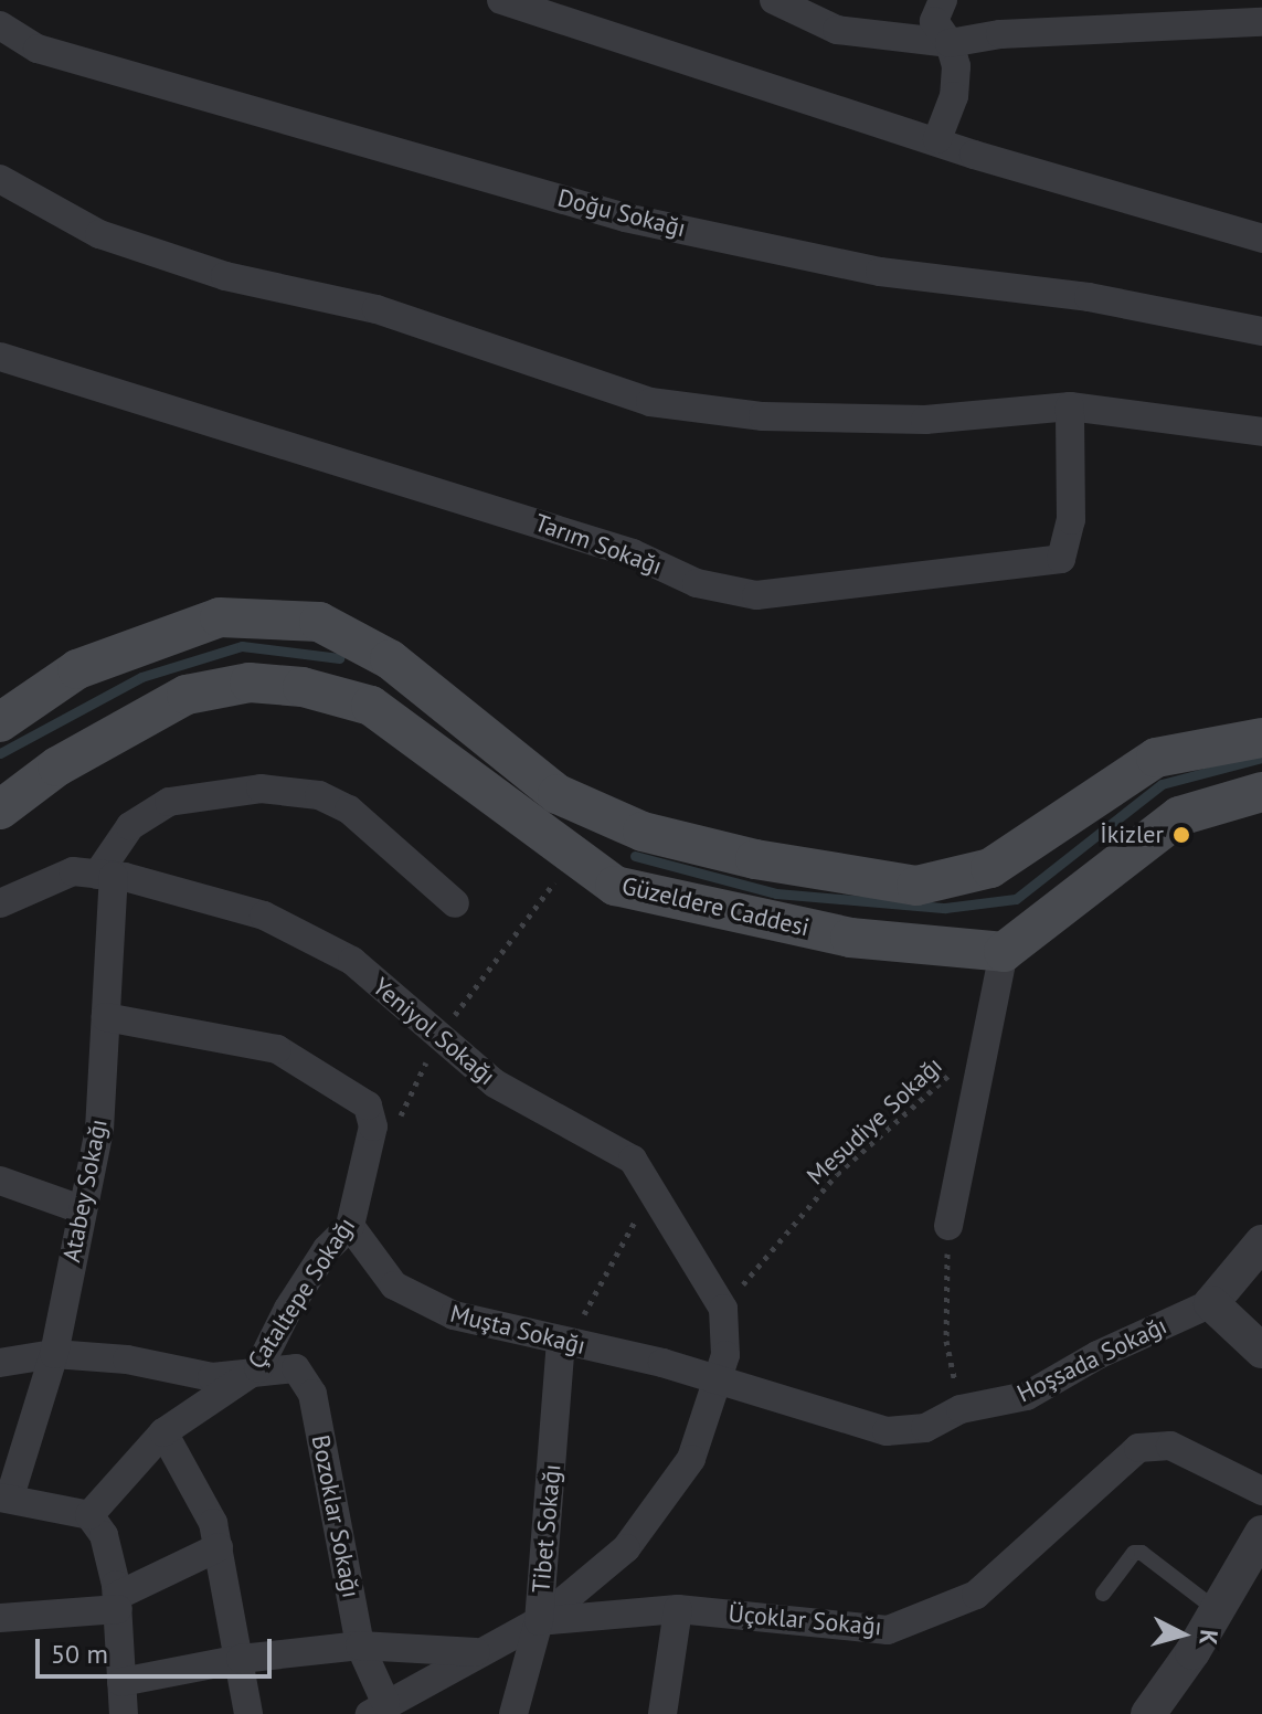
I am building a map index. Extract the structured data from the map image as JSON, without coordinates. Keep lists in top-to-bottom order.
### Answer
{
  "streets": {
    "main road": ["Güzeldere Caddesi"],
    "street": [
      "Doğu Sokağı",
      "Tarım Sokağı",
      "Yeniyol Sokağı",
      "Atabey Sokağı",
      "Çataltepe Sokağı",
      "Muşta Sokağı",
      "Hoşsada Sokağı",
      "Bozoklar Sokağı",
      "Tibet Sokağı",
      "Üçoklar Sokağı"
    ],
    "path": ["Mesudiye Sokağı"]
  },
  "crossings": [
    ["Yeniyol Sokağı", "Mesudiye Sokağı"],
    ["Yeniyol Sokağı", "Atabey Sokağı"],
    ["Yeniyol Sokağı", "Muşta Sokağı"],
    ["Yeniyol Sokağı", "Hoşsada Sokağı"],
    ["Yeniyol Sokağı", "Tibet Sokağı"],
    ["Yeniyol Sokağı", "Üçoklar Sokağı"],
    ["Atabey Sokağı", "Çataltepe Sokağı"],
    ["Çataltepe Sokağı", "Muşta Sokağı"],
    ["Çataltepe Sokağı", "Bozoklar Sokağı"],
    ["Muşta Sokağı", "Hoşsada Sokağı"],
    ["Muşta Sokağı", "Tibet Sokağı"],
    ["Tibet Sokağı", "Üçoklar Sokağı"]
  ],
  "places": ["İkizler"],
  "scale_bar": "50 m",
  "north": "right"
}
